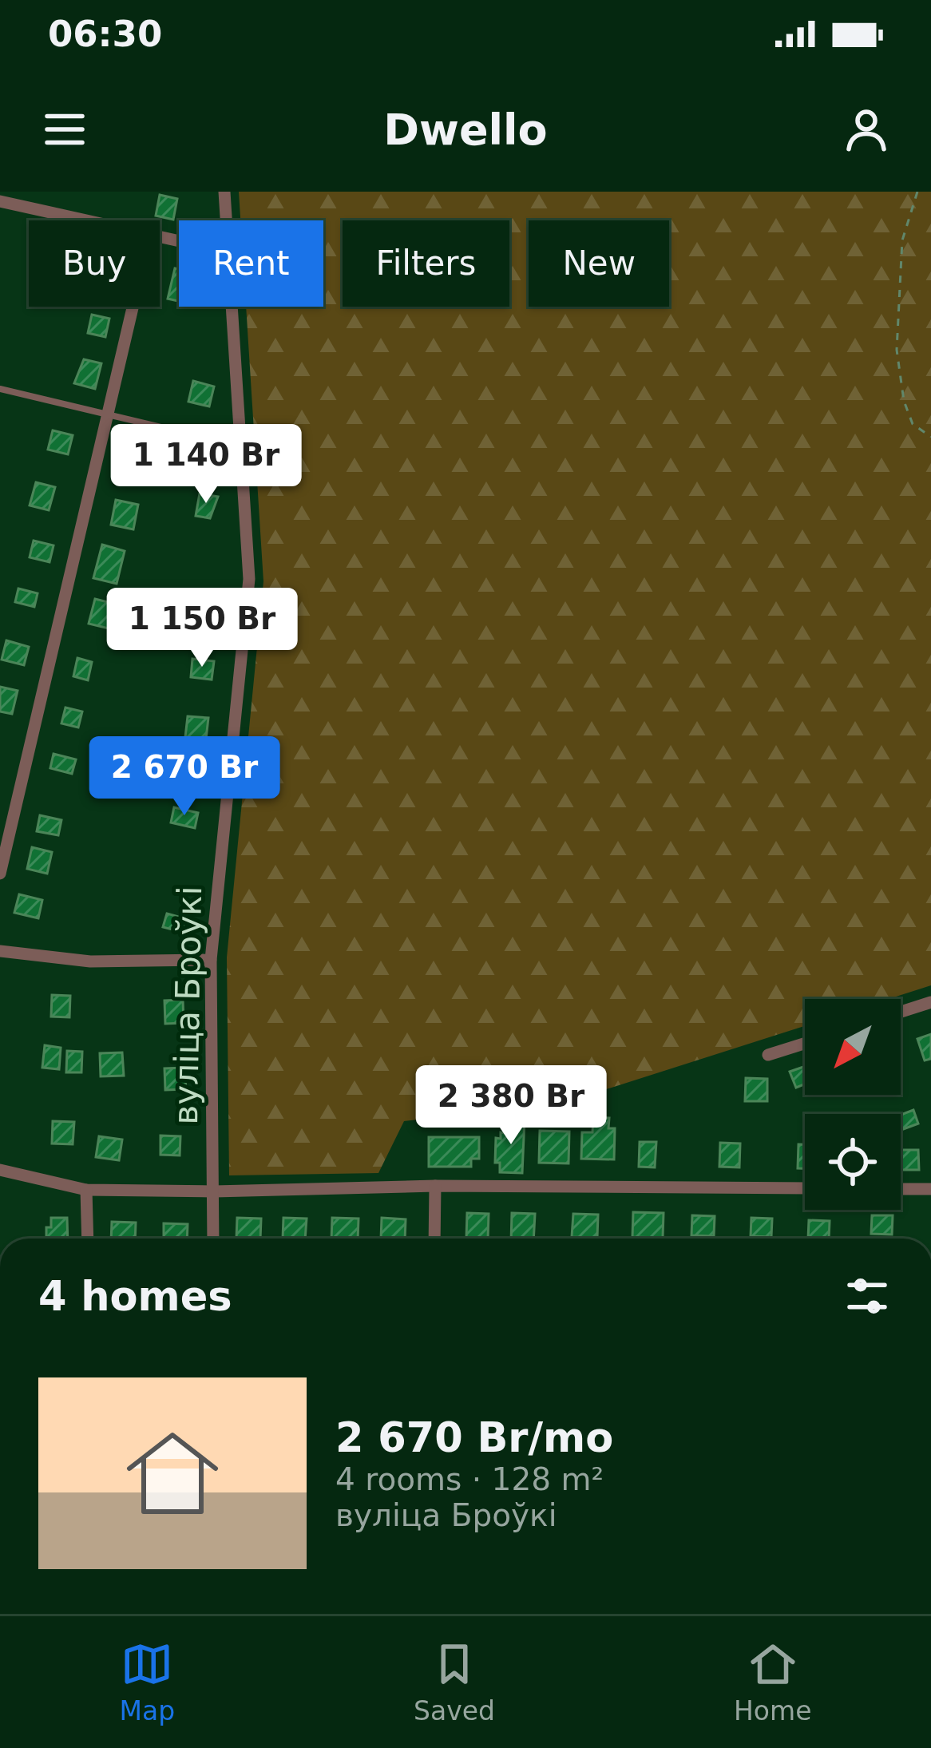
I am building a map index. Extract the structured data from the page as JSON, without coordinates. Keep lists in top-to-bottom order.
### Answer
{
  "streets": {
    "street": ["вуліца Броўкі"]
  },
  "north": "bottom left",
  "page": {
    "status": "06:30",
    "header": "Dwello",
    "chip": [
      "Buy",
      "Rent",
      "Filters",
      "New"
    ],
    "price": [
      "1 140 Br",
      "1 150 Br",
      "2 670 Br",
      "2 380 Br"
    ],
    "heading": "4 homes",
    "list": [
      {
        "name": "2 670 Br/mo",
        "note": "4 rooms · 128 m² · вуліца Броўкі"
      }
    ],
    "tabs": ["Map", "Saved", "Home"]
  }
}
